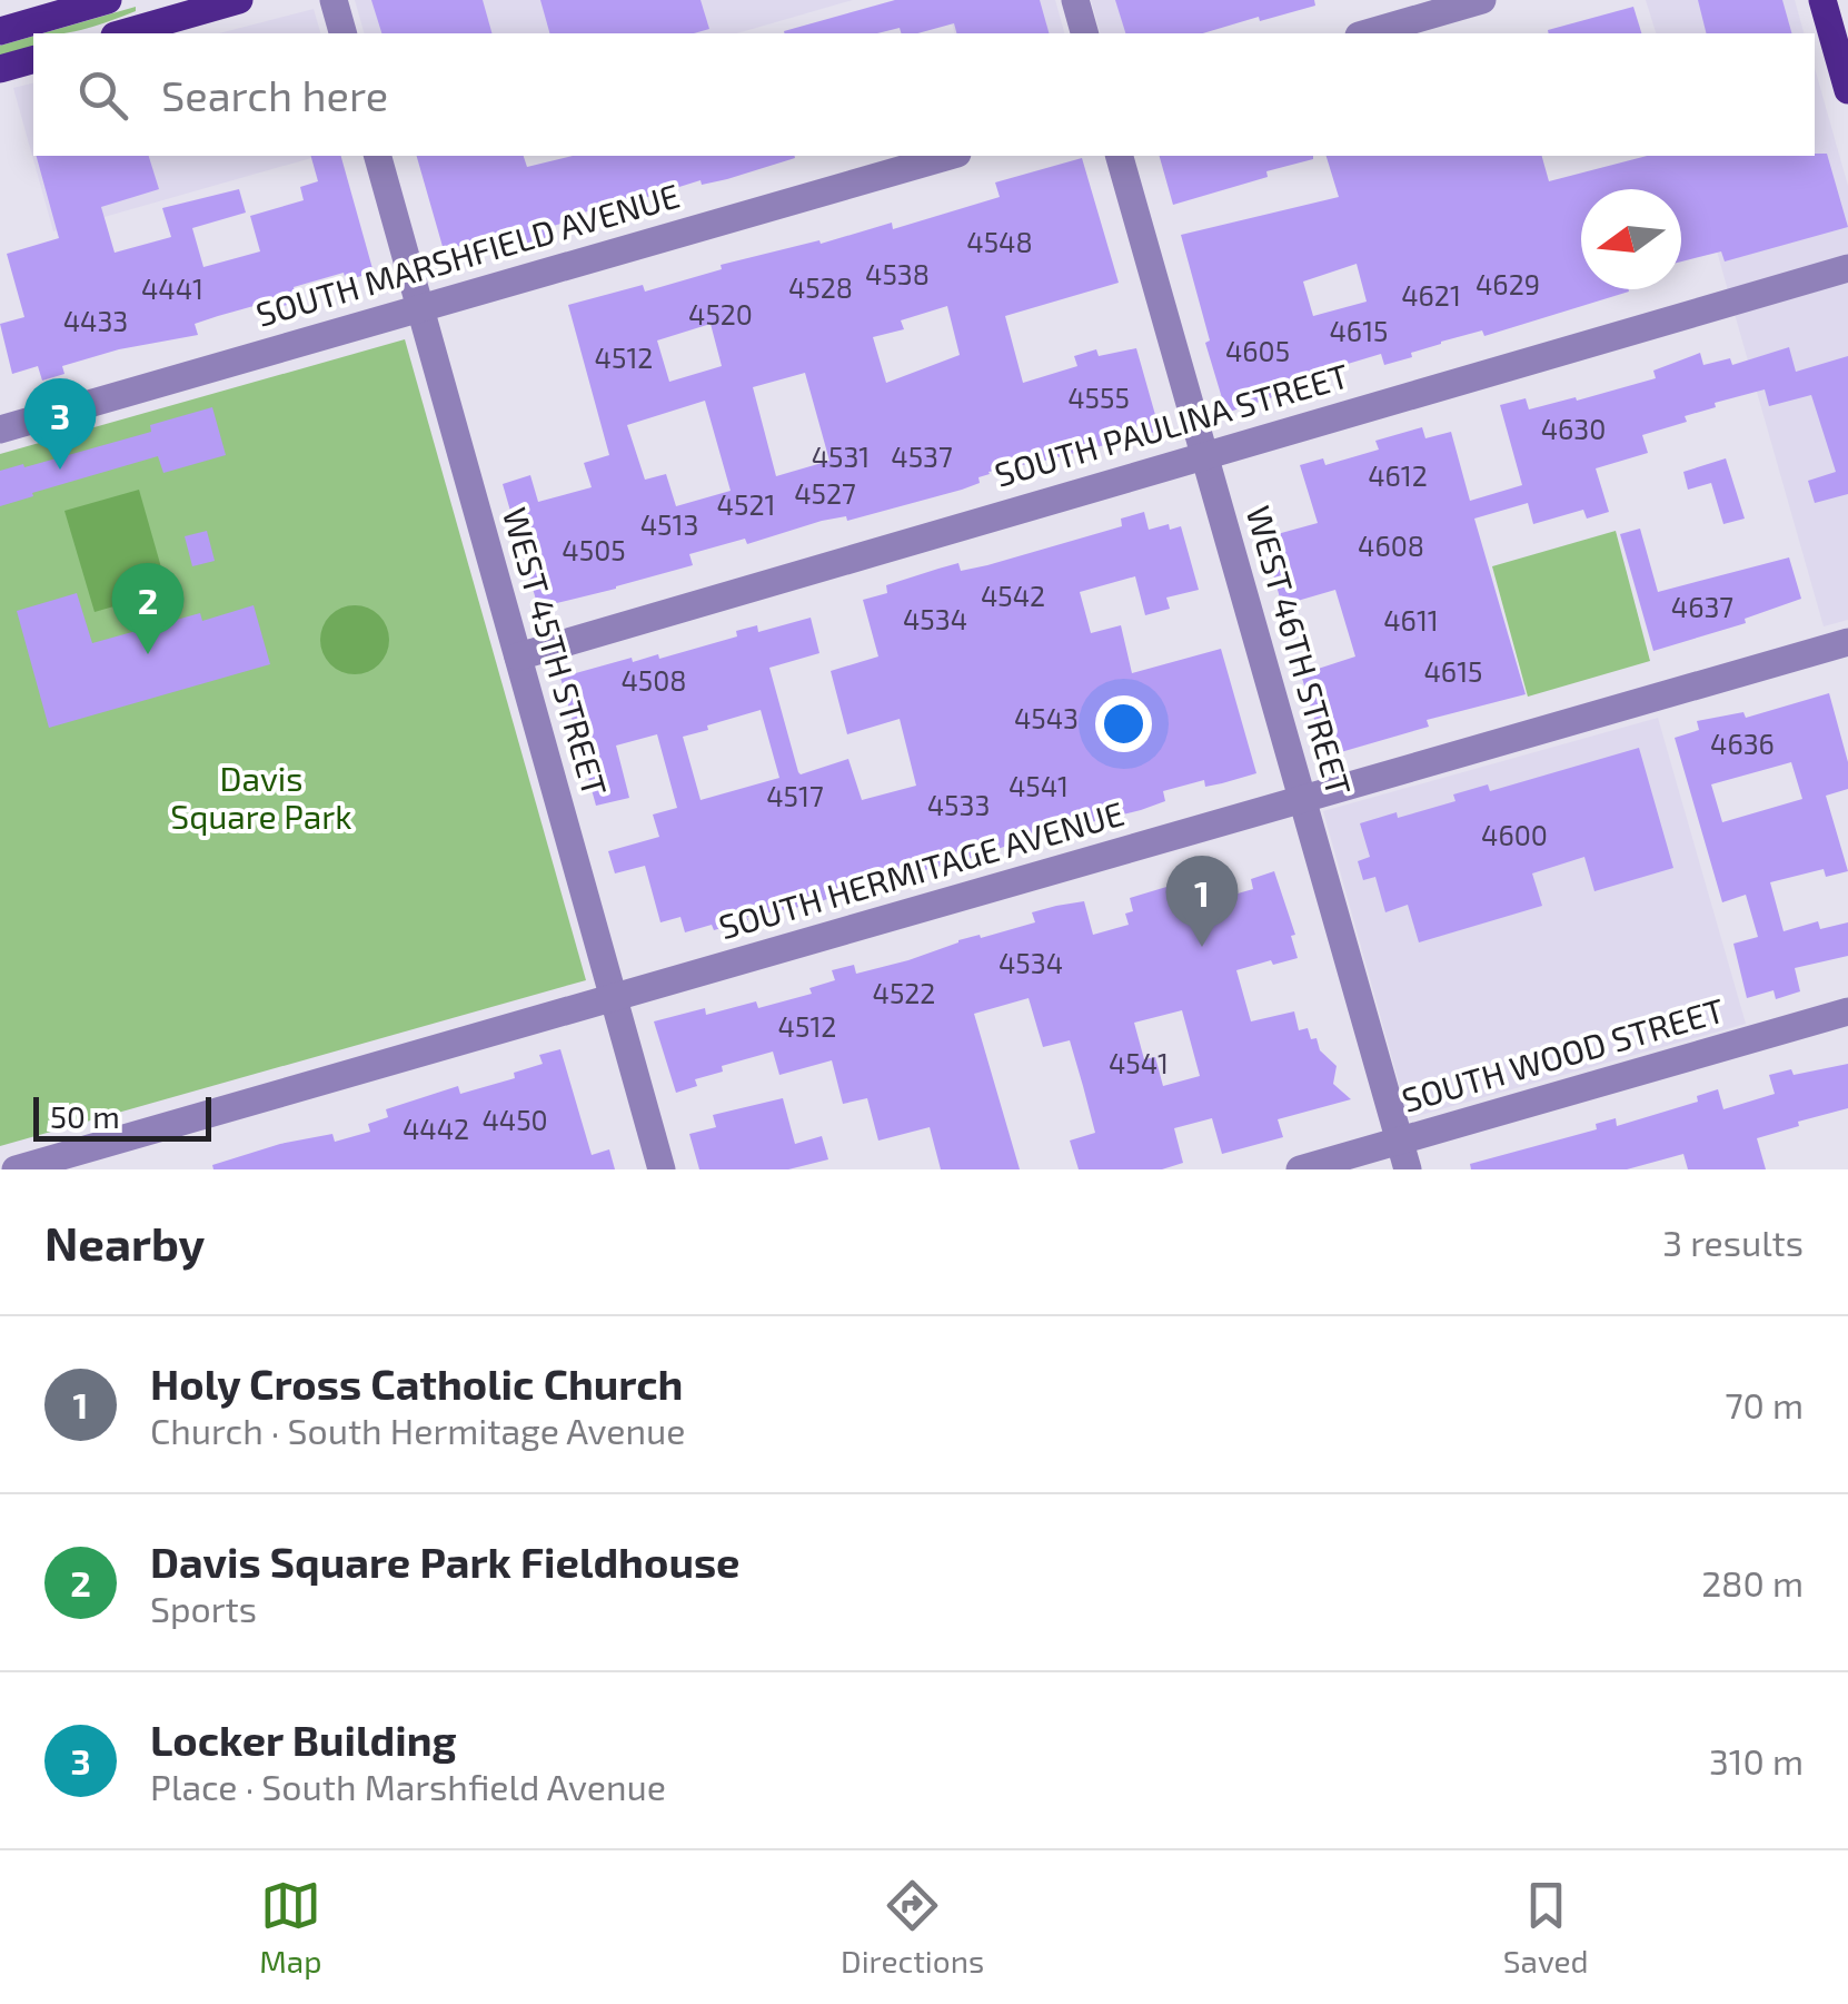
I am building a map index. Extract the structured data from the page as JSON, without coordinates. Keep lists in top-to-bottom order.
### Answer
{
  "streets": {
    "street": [
      "SOUTH MARSHFIELD AVENUE",
      "SOUTH PAULINA STREET",
      "WEST 46TH STREET",
      "WEST 45TH STREET",
      "SOUTH HERMITAGE AVENUE",
      "SOUTH WOOD STREET"
    ]
  },
  "crossings": [
    ["SOUTH MARSHFIELD AVENUE", "WEST 45TH STREET"],
    ["SOUTH PAULINA STREET", "WEST 46TH STREET"],
    ["SOUTH PAULINA STREET", "WEST 45TH STREET"],
    ["WEST 46TH STREET", "SOUTH HERMITAGE AVENUE"],
    ["WEST 46TH STREET", "SOUTH WOOD STREET"],
    ["WEST 45TH STREET", "SOUTH HERMITAGE AVENUE"]
  ],
  "parks": ["Davis Square Park"],
  "house_numbers": [
    "4548",
    "4538",
    "4629",
    "4528",
    "4441",
    "4621",
    "4520",
    "4433",
    "4615",
    "4605",
    "4512",
    "4555",
    "4630",
    "4531",
    "4537",
    "4612",
    "4527",
    "4521",
    "4513",
    "4608",
    "4505",
    "4542",
    "4637",
    "4534",
    "4611",
    "4615",
    "4508",
    "4543",
    "4636",
    "4541",
    "4517",
    "4533",
    "4600",
    "4534",
    "4522",
    "4512",
    "4541",
    "4450",
    "4442"
  ],
  "scale_bar": "50 m",
  "north": "left",
  "page": {
    "search": "Search here",
    "pins": ["3", "2", "1"],
    "scale": "50 m",
    "heading": ["Nearby", "3 results"],
    "list": [
      {
        "mark": "1",
        "name": "Holy Cross Catholic Church",
        "note": "Church · South Hermitage Avenue",
        "value": "70 m"
      },
      {
        "mark": "2",
        "name": "Davis Square Park Fieldhouse",
        "note": "Sports",
        "value": "280 m"
      },
      {
        "mark": "3",
        "name": "Locker Building",
        "note": "Place · South Marshfield Avenue",
        "value": "310 m"
      }
    ],
    "nav": ["Map", "Directions", "Saved"]
  }
}
